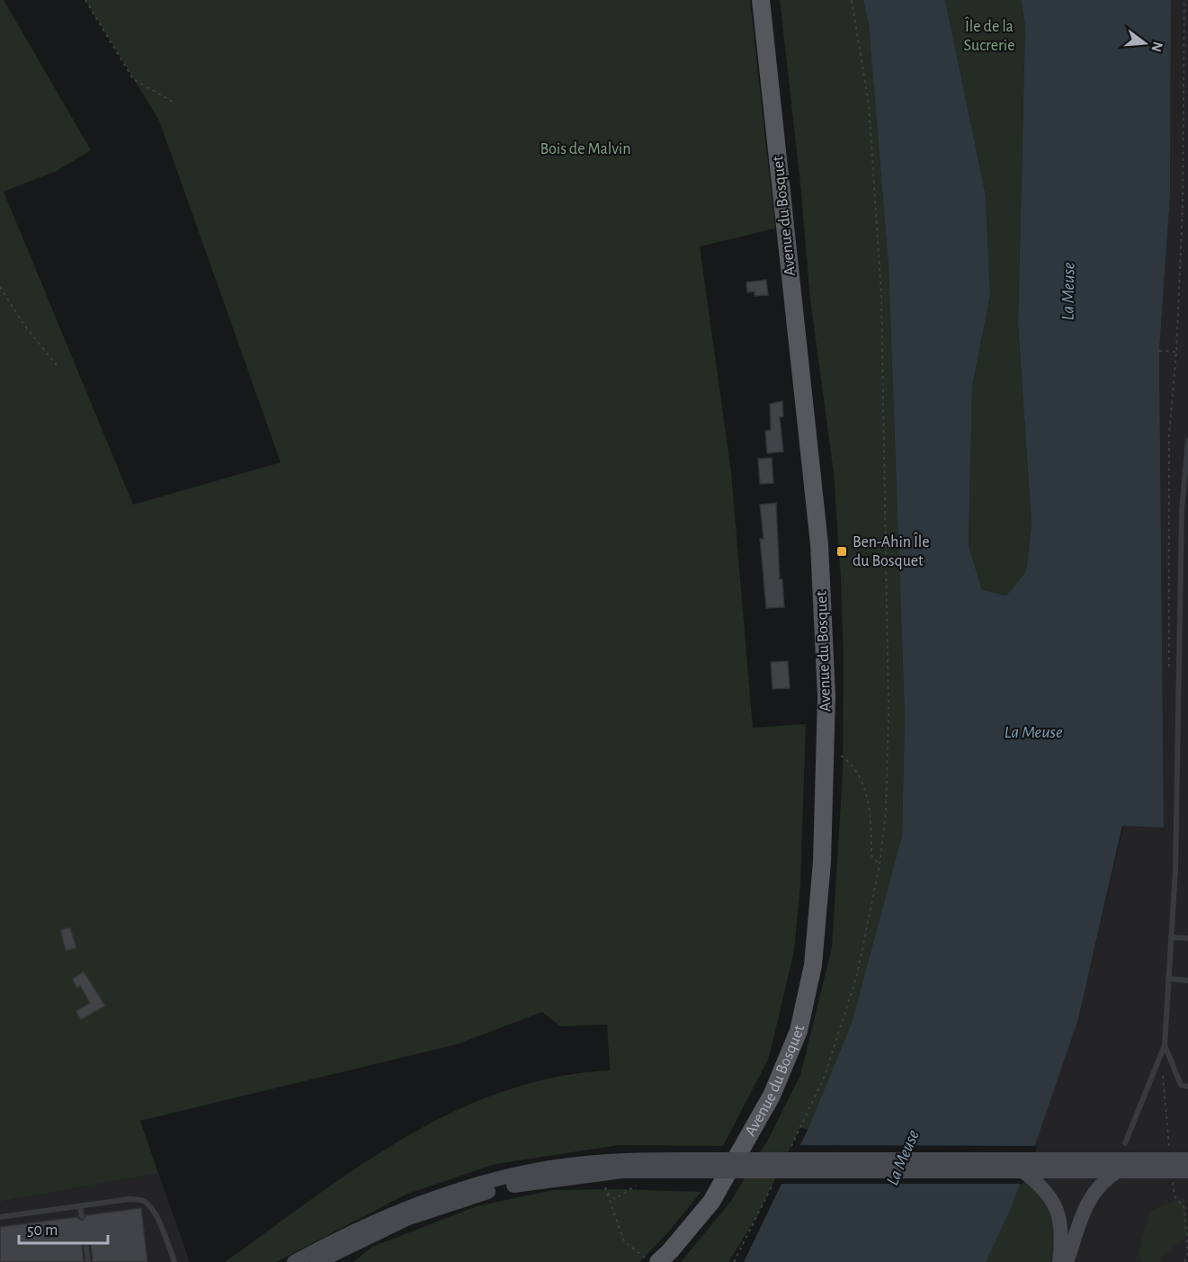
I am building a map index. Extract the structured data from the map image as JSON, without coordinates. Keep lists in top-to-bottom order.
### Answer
{
  "streets": {
    "main road": ["Avenue du Bosquet"]
  },
  "water": ["La Meuse"],
  "parks": ["Île de la Sucrerie", "Bois de Malvin"],
  "places": {
    "transit": ["Ben-Ahin Île du Bosquet"]
  },
  "scale_bar": "50 m",
  "north": "right"
}
